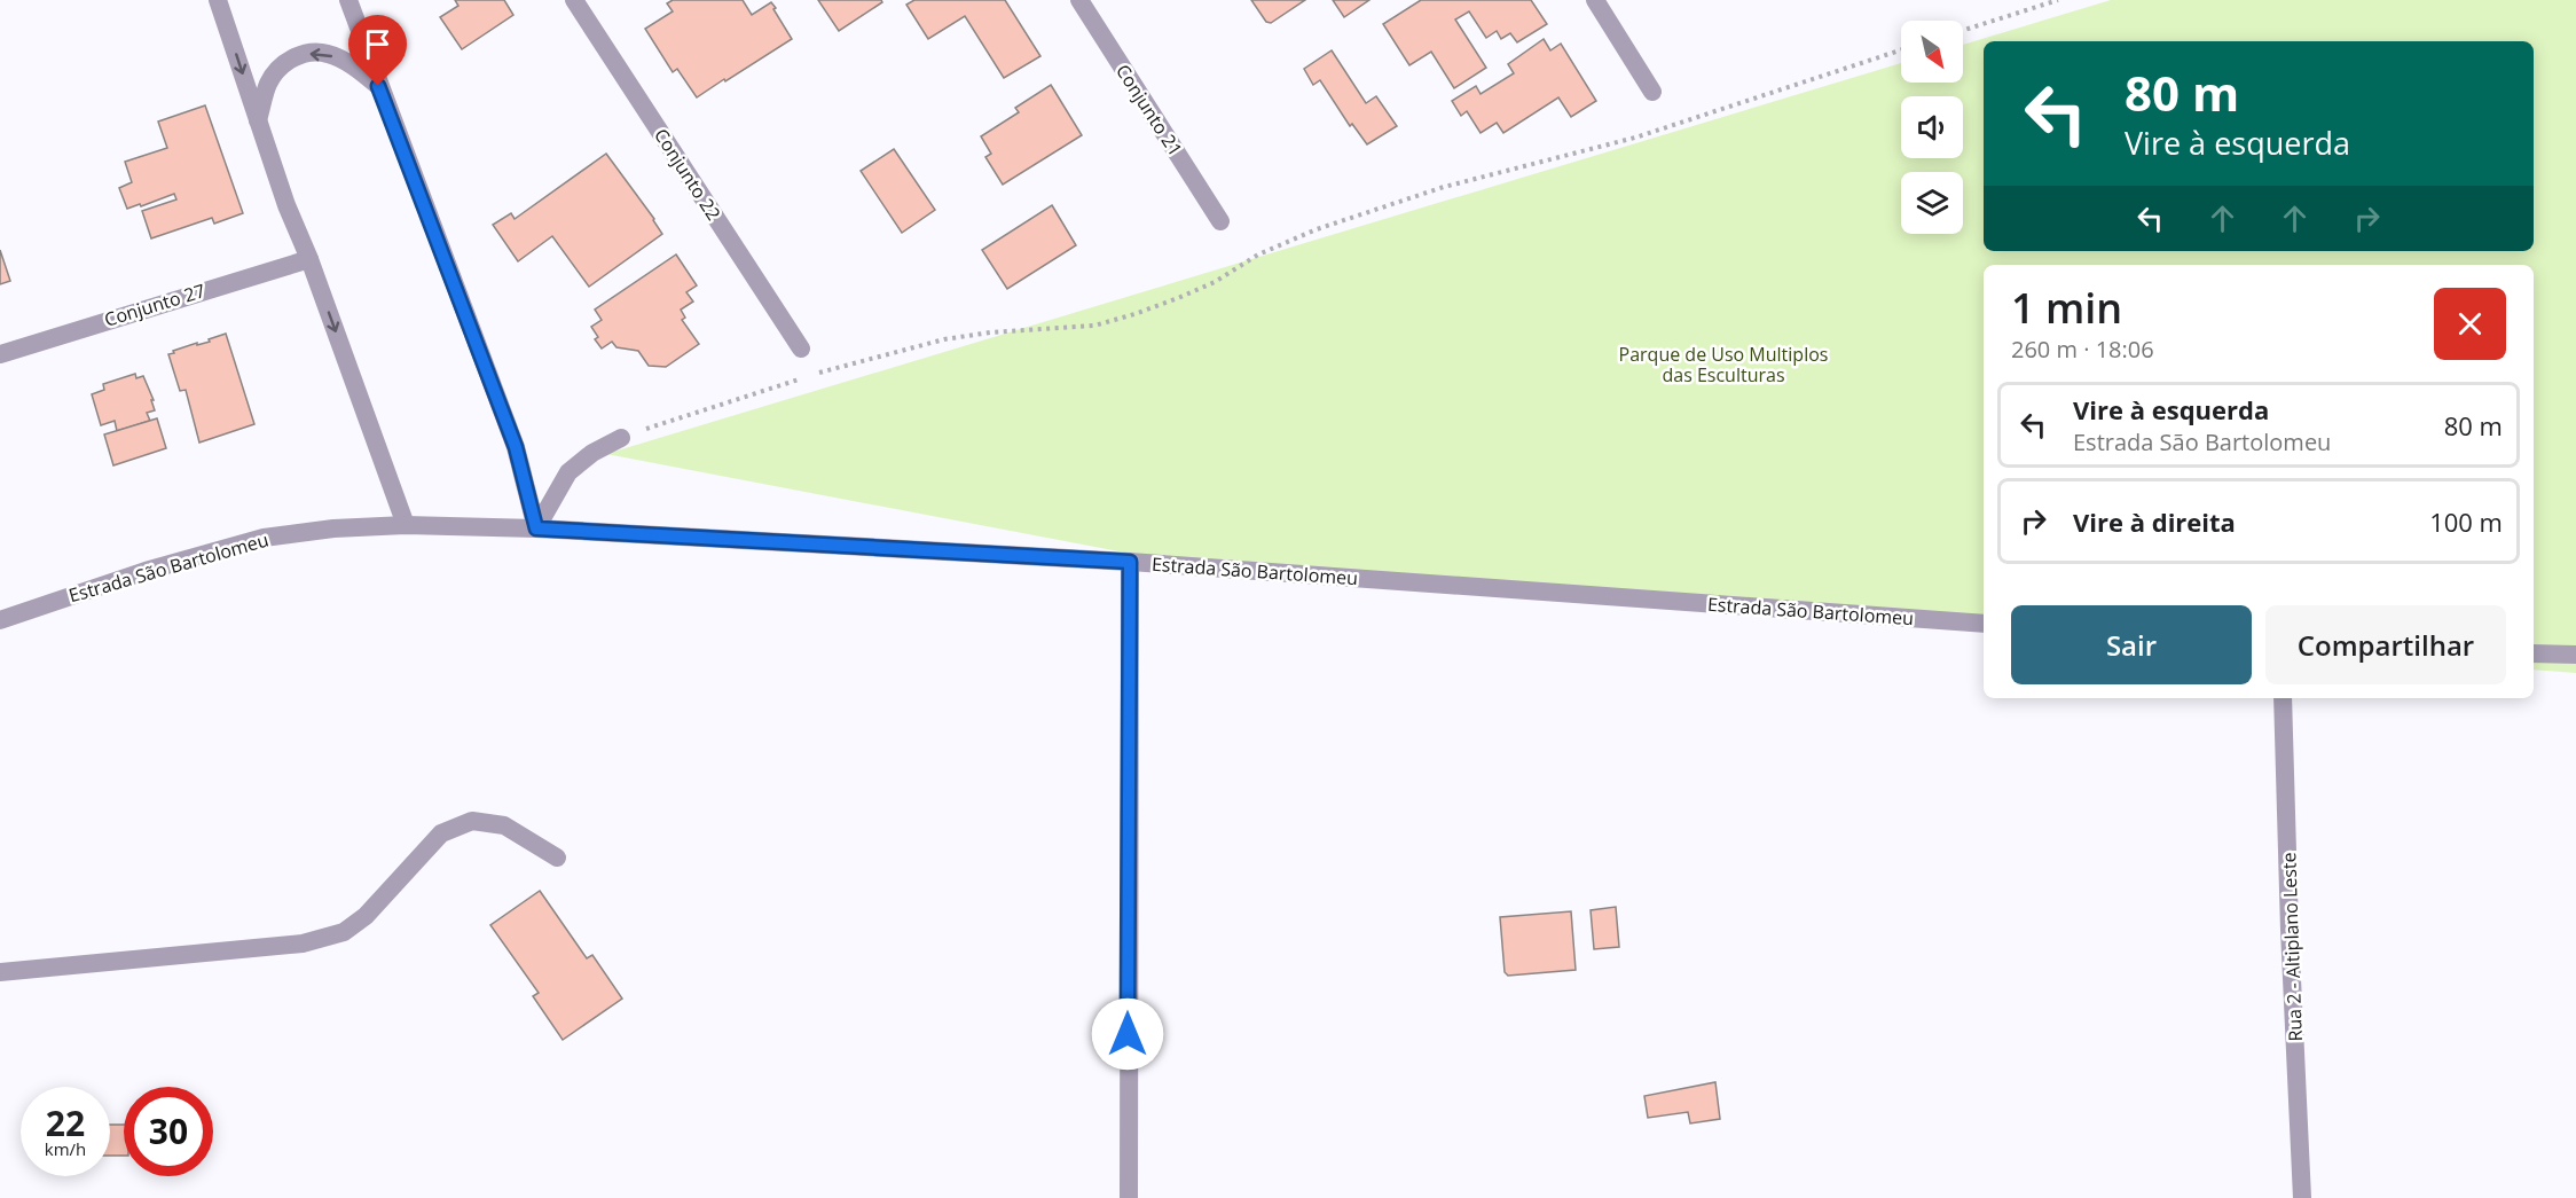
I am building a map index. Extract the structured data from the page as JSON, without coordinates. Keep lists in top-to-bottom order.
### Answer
{
  "streets": {
    "street": [
      "Conjunto 21",
      "Conjunto 22",
      "Conjunto 27",
      "Estrada São Bartolomeu",
      "Rua 2 - Altiplano Leste"
    ]
  },
  "parks": ["Parque de Uso Multiplos das Esculturas"],
  "north": "bottom right",
  "page": {
    "turn": ["80 m", "Vire à esquerda"],
    "heading": ["1 min", "260 m · 18:06"],
    "list": [
      {
        "name": "Vire à esquerda",
        "note": "Estrada São Bartolomeu",
        "value": "80 m"
      },
      {
        "name": "Vire à direita",
        "value": "100 m"
      }
    ],
    "buttons": ["Sair", "Compartilhar"],
    "speed": "22 km/h",
    "limit": "30"
  }
}
